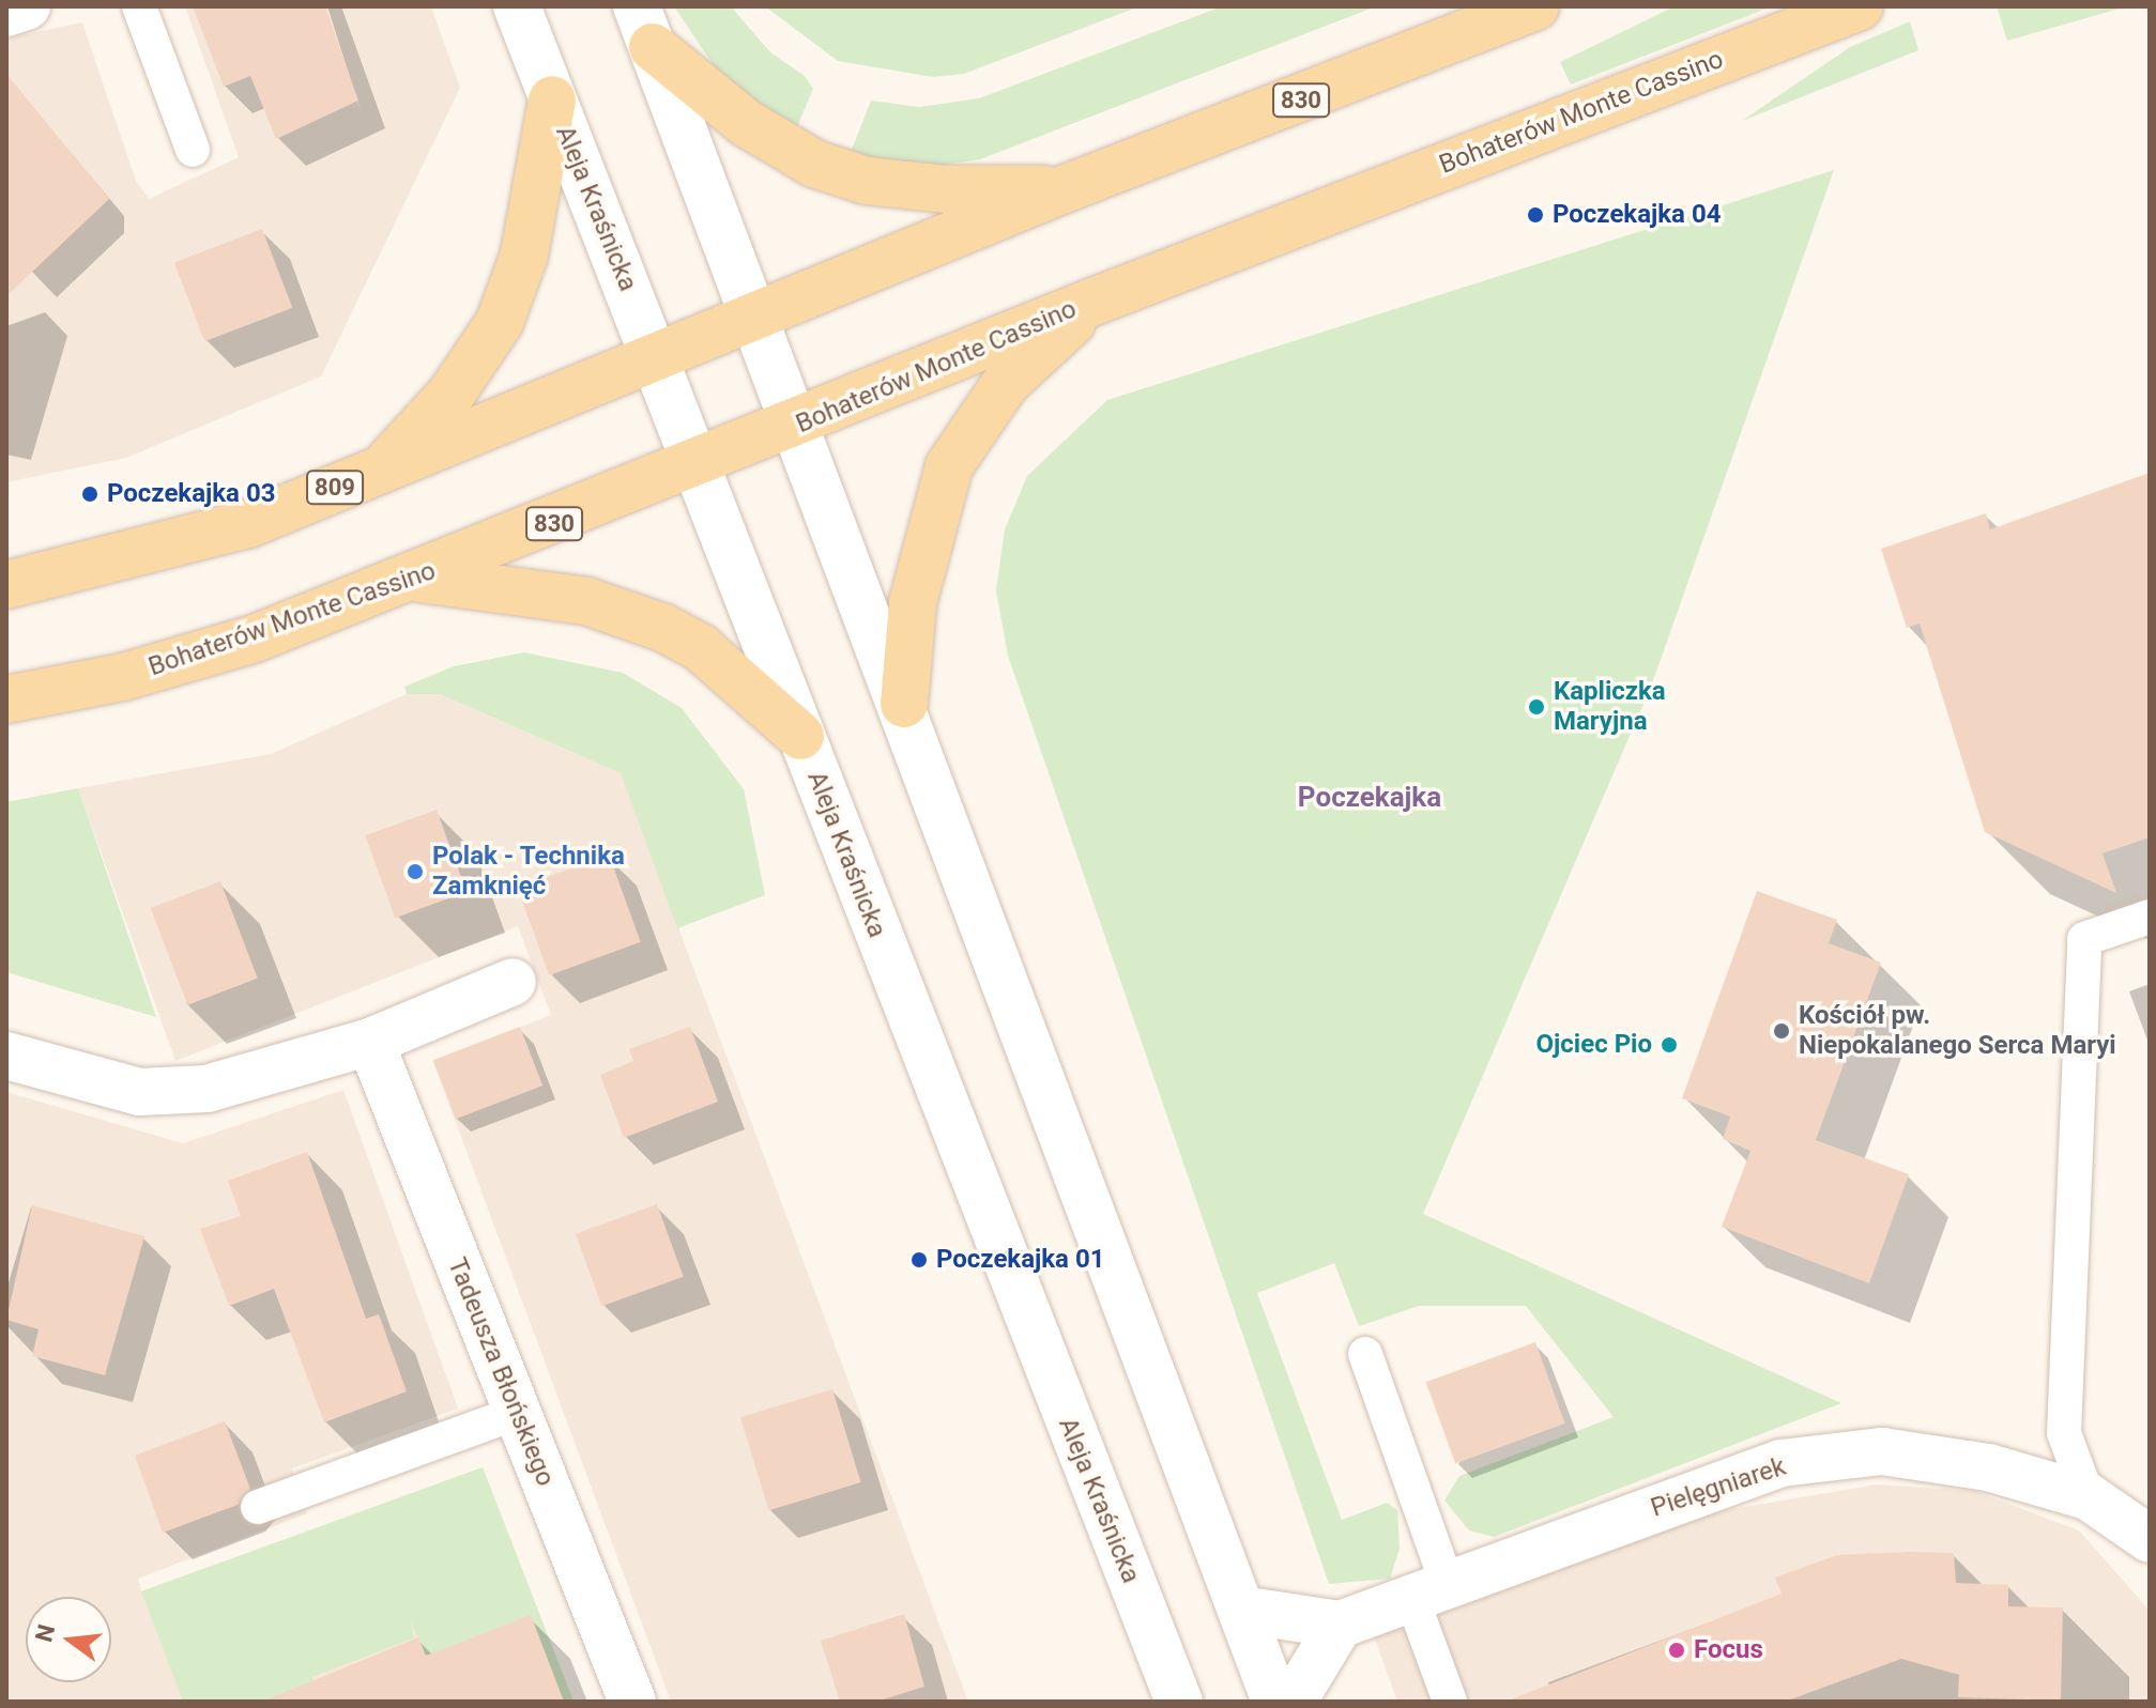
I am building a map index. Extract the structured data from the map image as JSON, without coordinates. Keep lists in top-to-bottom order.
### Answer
{
  "streets": {
    "main road": [
      "830",
      "Bohaterów Monte Cassino",
      "Aleja Kraśnicka",
      "809",
      "Tadeusza Błońskiego",
      "Pielęgniarek"
    ]
  },
  "crossings": [
    ["830", "809"],
    ["Bohaterów Monte Cassino", "Aleja Kraśnicka"],
    ["Aleja Kraśnicka", "809"]
  ],
  "districts": ["Poczekajka"],
  "places": [
    "Poczekajka 04",
    "Poczekajka 03",
    "Kapliczka Maryjna",
    "Polak - Technika Zamknięć",
    "Kościół pw. Niepokalanego Serca Maryi",
    "Ojciec Pio",
    "Poczekajka 01",
    "Focus"
  ],
  "north": "left"
}
